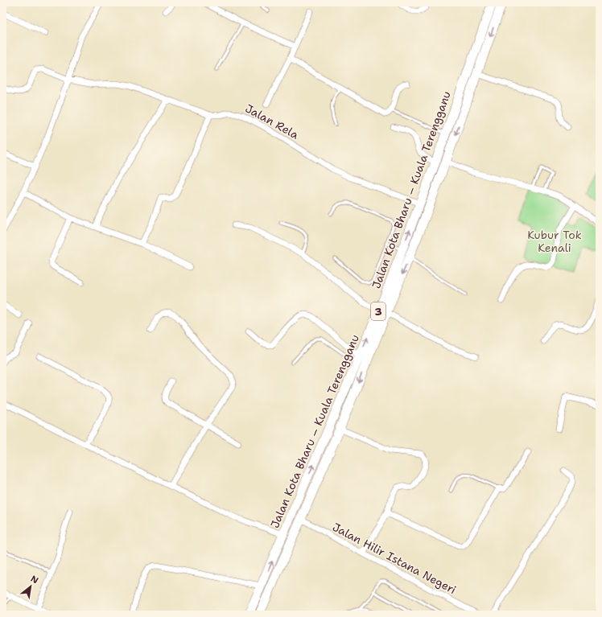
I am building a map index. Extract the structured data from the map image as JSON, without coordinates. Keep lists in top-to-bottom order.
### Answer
{
  "streets": {
    "highway": ["Jalan Kota Bharu – Kuala Terengganu", "3"],
    "street": ["Jalan Rela", "Jalan Hilir Istana Negeri"]
  },
  "crossings": [
    ["Jalan Rela", "Jalan Kota Bharu – Kuala Terengganu"],
    ["Jalan Kota Bharu – Kuala Terengganu", "Jalan Hilir Istana Negeri"]
  ],
  "parks": ["Kubur Tok Kenali"],
  "north": "top right"
}
